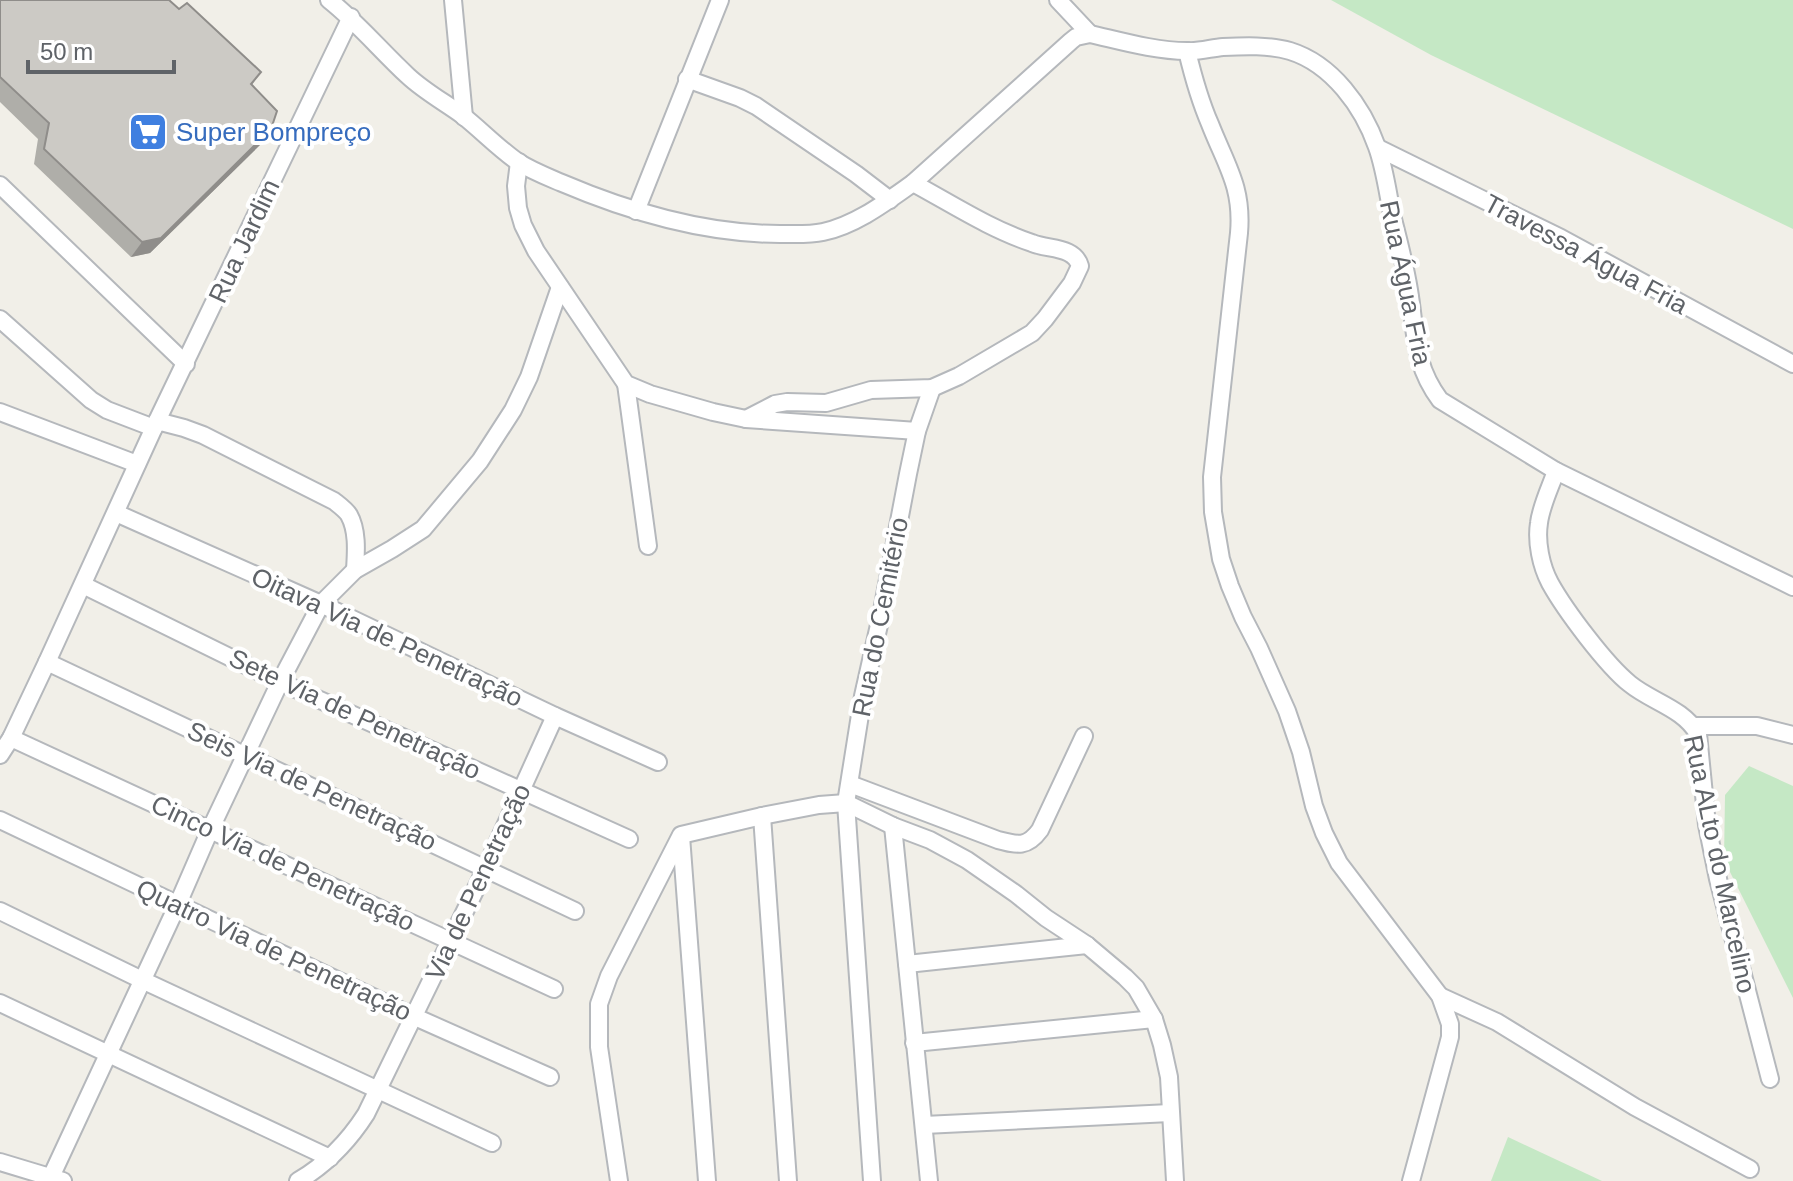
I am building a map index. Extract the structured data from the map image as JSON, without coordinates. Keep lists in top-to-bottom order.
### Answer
{
  "streets": {
    "street": [
      "Rua Jardim",
      "Travessa Água Fria",
      "Rua Água Fria",
      "Rua do Cemitério",
      "Oitava Via de Penetração",
      "Sete Via de Penetração",
      "Seis Via de Penetração",
      "Cinco Via de Penetração",
      "Rua ALto do Marcelino",
      "Via de Penetração",
      "Quatro Via de Penetração"
    ]
  },
  "crossings": [
    ["Rua Jardim", "Oitava Via de Penetração"],
    ["Rua Jardim", "Sete Via de Penetração"],
    ["Rua Jardim", "Seis Via de Penetração"],
    ["Rua Jardim", "Cinco Via de Penetração"],
    ["Travessa Água Fria", "Rua Água Fria"],
    ["Rua Água Fria", "Rua ALto do Marcelino"],
    ["Oitava Via de Penetração", "Via de Penetração"],
    ["Sete Via de Penetração", "Via de Penetração"],
    ["Seis Via de Penetração", "Via de Penetração"],
    ["Cinco Via de Penetração", "Via de Penetração"],
    ["Via de Penetração", "Quatro Via de Penetração"]
  ],
  "places": {
    "supermarket": ["Super Bompreço"]
  },
  "scale_bar": "50 m"
}
